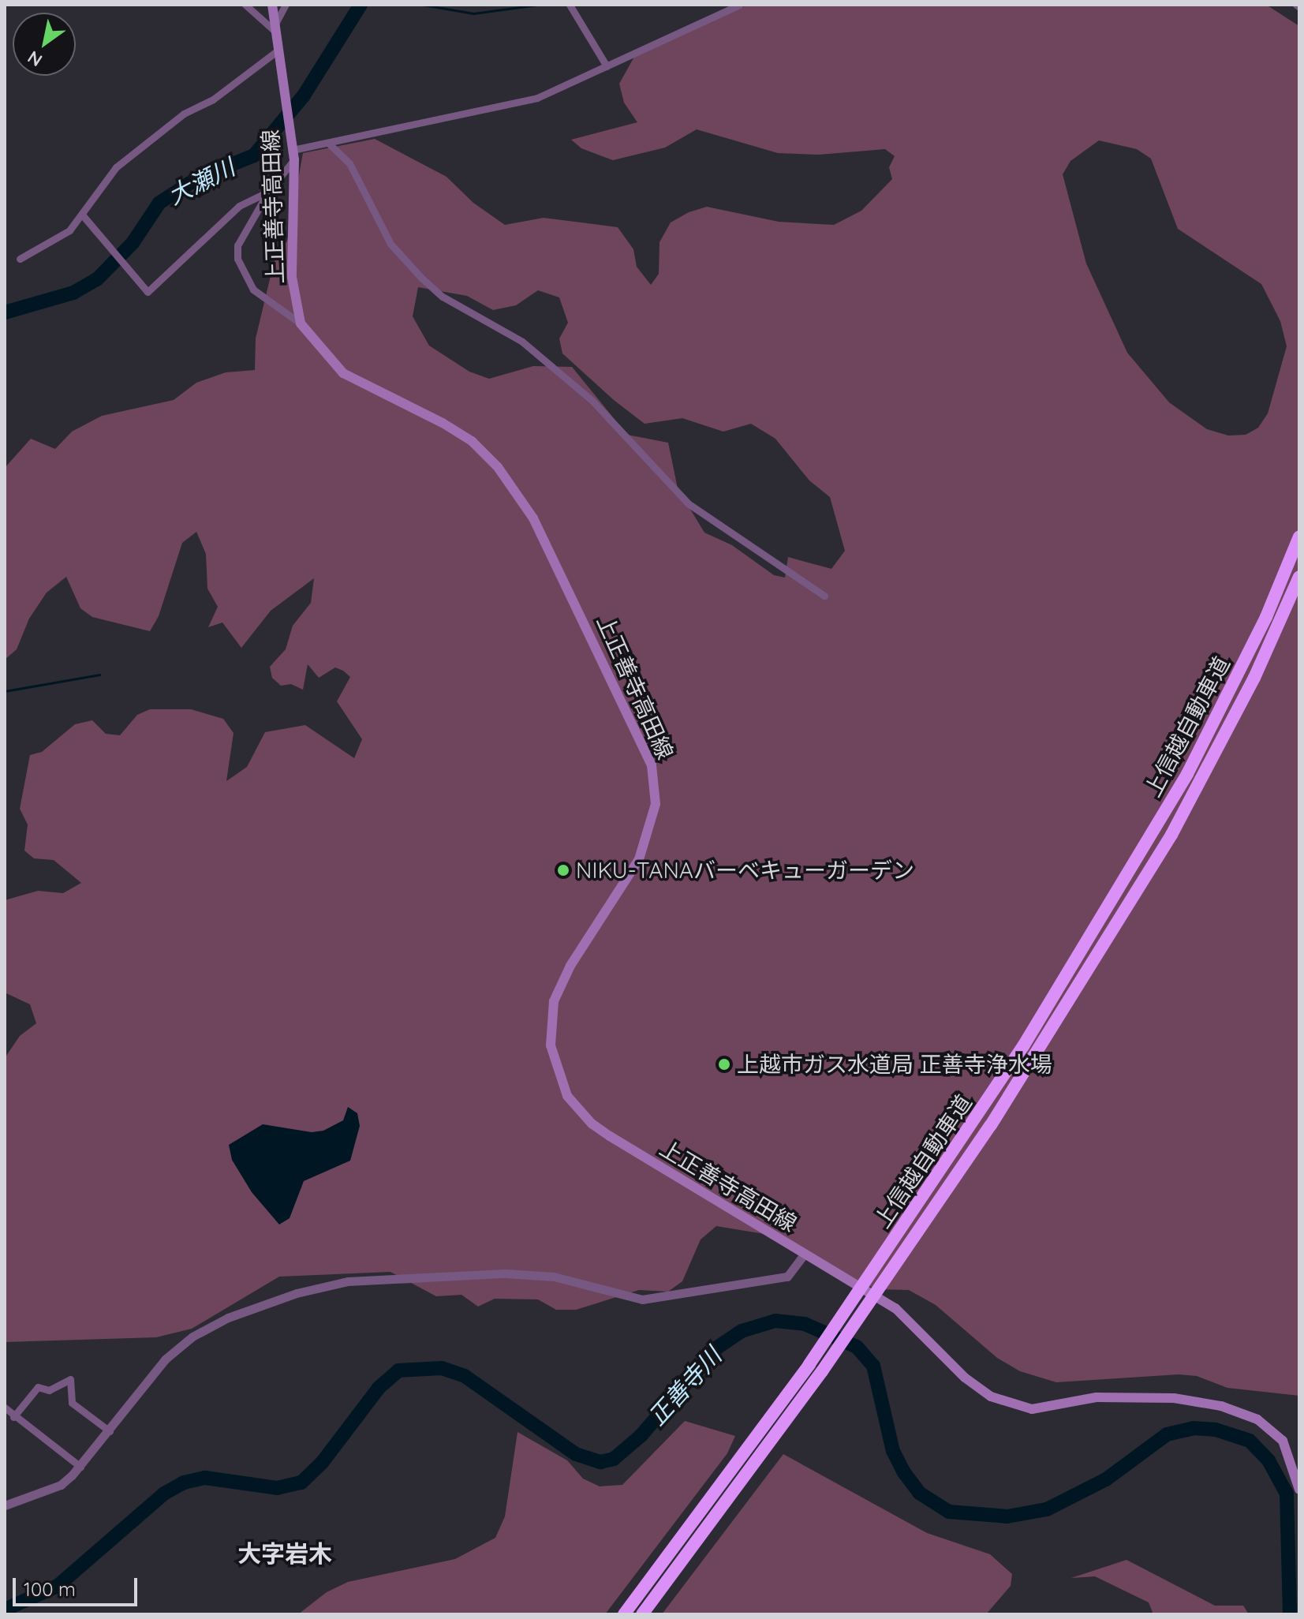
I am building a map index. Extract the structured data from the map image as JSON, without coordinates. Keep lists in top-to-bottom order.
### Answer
{
  "streets": {
    "highway": ["上信越自動車道"],
    "main road": ["上正善寺高田線"]
  },
  "districts": ["大字岩木"],
  "water": ["大瀬川", "正善寺川"],
  "places": ["NIKU-TANAバーベキューガーデン", "上越市ガス水道局 正善寺浄水場"],
  "scale_bar": "100 m",
  "north": "bottom left"
}
